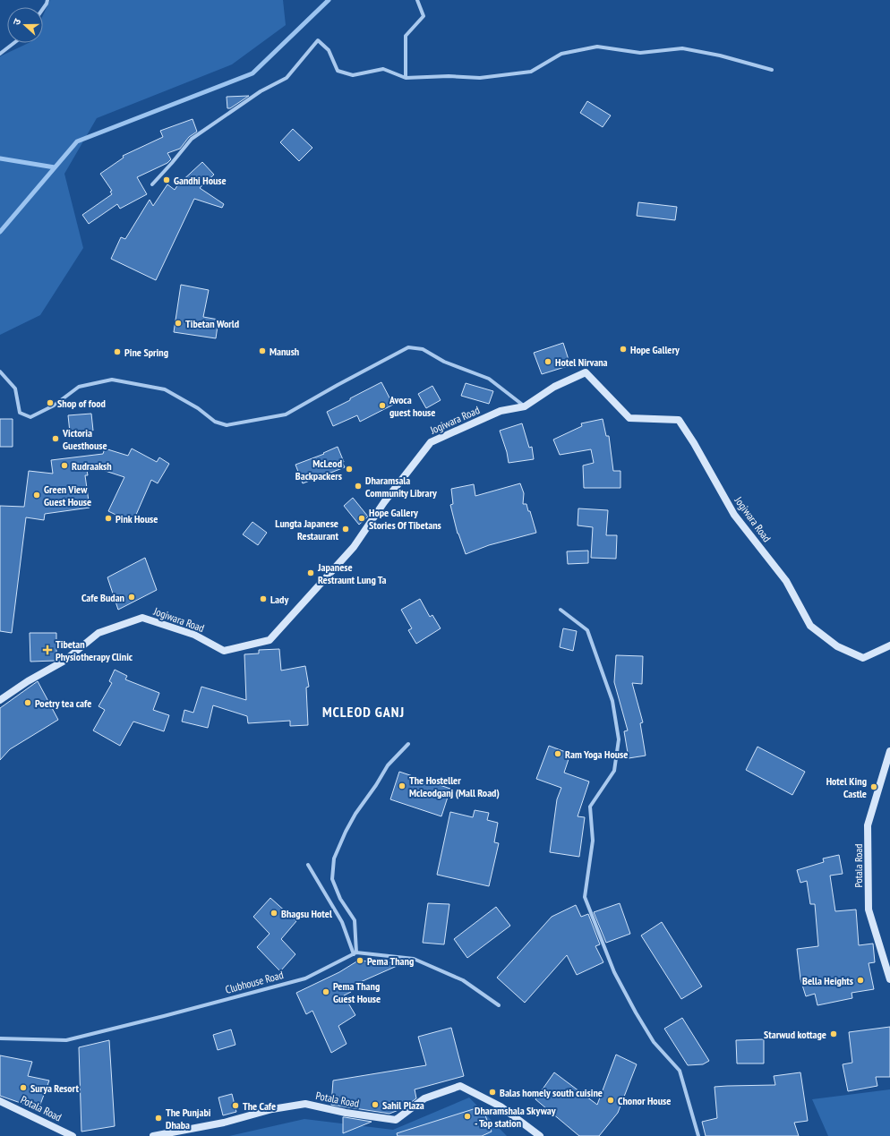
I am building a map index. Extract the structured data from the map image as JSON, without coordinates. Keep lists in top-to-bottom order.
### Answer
{
  "streets": {
    "street": ["Jogiwara Road", "Potala Road", "Clubhouse Road"]
  },
  "districts": ["MCLEOD GANJ"],
  "places": {
    "other": [
      "Gandhi House",
      "Tibetan World",
      "Hope Gallery",
      "Manush",
      "Pine Spring",
      "Hotel Nirvana",
      "Shop of food",
      "Avoca guest house",
      "Victoria Guesthouse",
      "Rudraaksh",
      "McLeod Backpackers",
      "Dharamsala Community Library",
      "Green View Guest House",
      "Pink House",
      "Hope Gallery Stories Of Tibetans",
      "Lungta Japanese Restaurant",
      "Japanese Restraunt Lung Ta",
      "Cafe Budan",
      "Lady",
      "Poetry tea cafe",
      "Ram Yoga House",
      "The Hosteller Mcleodganj (Mall Road)",
      "Hotel King Castle",
      "Bhagsu Hotel",
      "Pema Thang",
      "Bella Heights",
      "Pema Thang Guest House",
      "Starwud kottage",
      "Surya Resort",
      "Balas homely south cuisine",
      "Chonor House",
      "Sahil Plaza",
      "The Cafe",
      "Dharamshala Skyway - Top station",
      "The Punjabi Dhaba"
    ],
    "health": ["Tibetan Physiotherapy Clinic"]
  },
  "north": "left"
}
